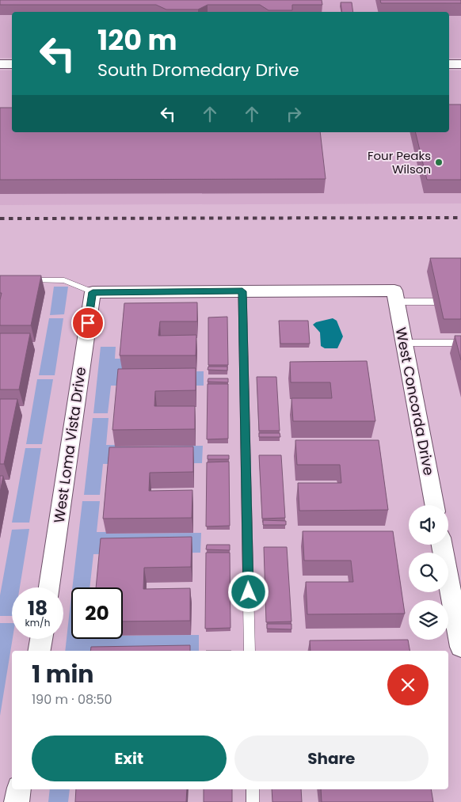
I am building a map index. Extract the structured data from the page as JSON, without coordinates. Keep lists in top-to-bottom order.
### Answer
{
  "streets": {
    "street": ["West Concorda Drive", "West Loma Vista Drive"]
  },
  "places": ["Four Peaks Wilson"],
  "page": {
    "turn": ["120 m", "South Dromedary Drive"],
    "speed": "18 km/h",
    "limit": "20",
    "heading": ["1 min", "190 m · 08:50"],
    "buttons": ["Exit", "Share"]
  }
}
